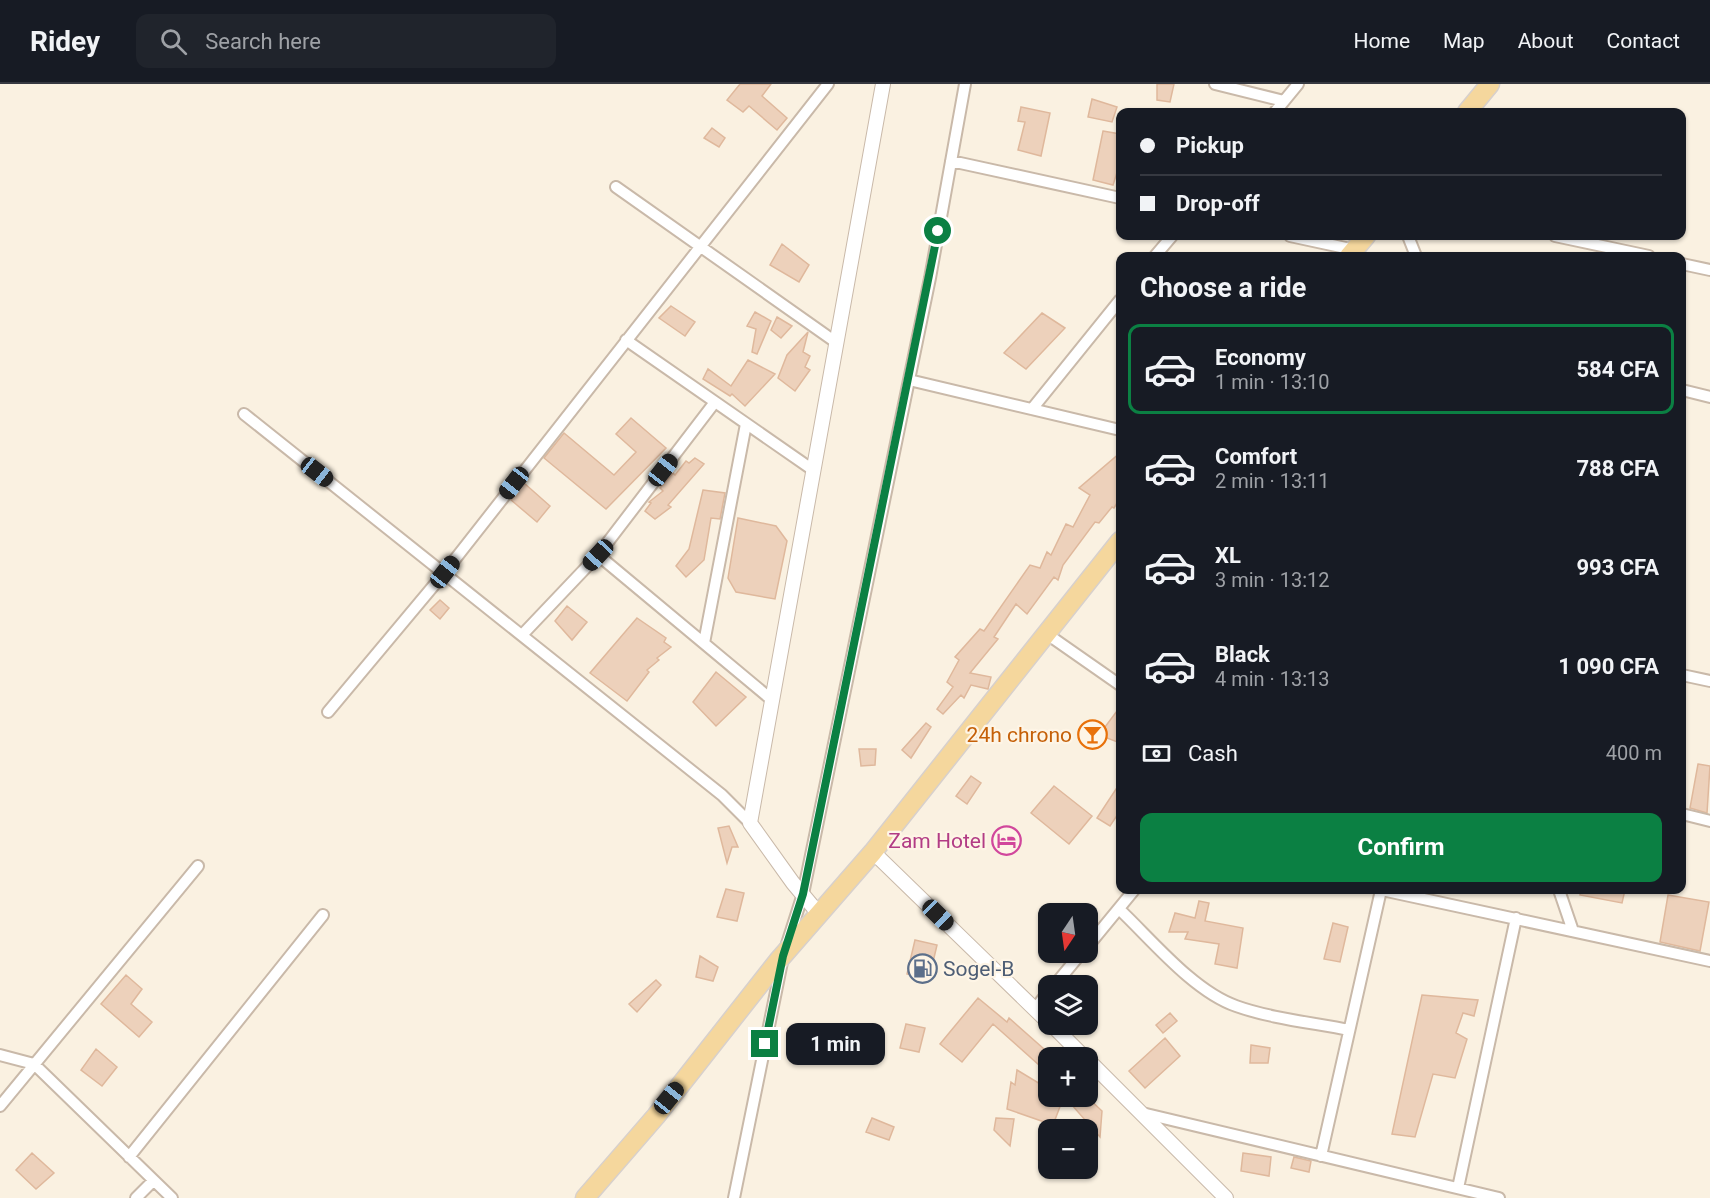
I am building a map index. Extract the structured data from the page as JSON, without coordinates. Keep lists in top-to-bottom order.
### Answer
{
  "places": {
    "bar": ["24h chrono"],
    "hotel": ["Zam Hotel"],
    "fuel station": ["Sogel-B"]
  },
  "north": "bottom",
  "page": {
    "header": "Ridey",
    "search": "Search here",
    "nav": [
      "Home",
      "Map",
      "About",
      "Contact"
    ],
    "banner": ["Pickup", "Drop-off"],
    "heading": "Choose a ride",
    "list": [
      {
        "name": "Economy",
        "note": "1 min · 13:10",
        "value": "584 CFA"
      },
      {
        "name": "Comfort",
        "note": "2 min · 13:11",
        "value": "788 CFA"
      },
      {
        "name": "XL",
        "note": "3 min · 13:12",
        "value": "993 CFA"
      },
      {
        "name": "Black",
        "note": "4 min · 13:13",
        "value": "1 090 CFA"
      }
    ],
    "pay": ["Cash", "400 m"],
    "buttons": "Confirm",
    "map_buttons": ["+", "−"],
    "bubble": "1 min"
  }
}
